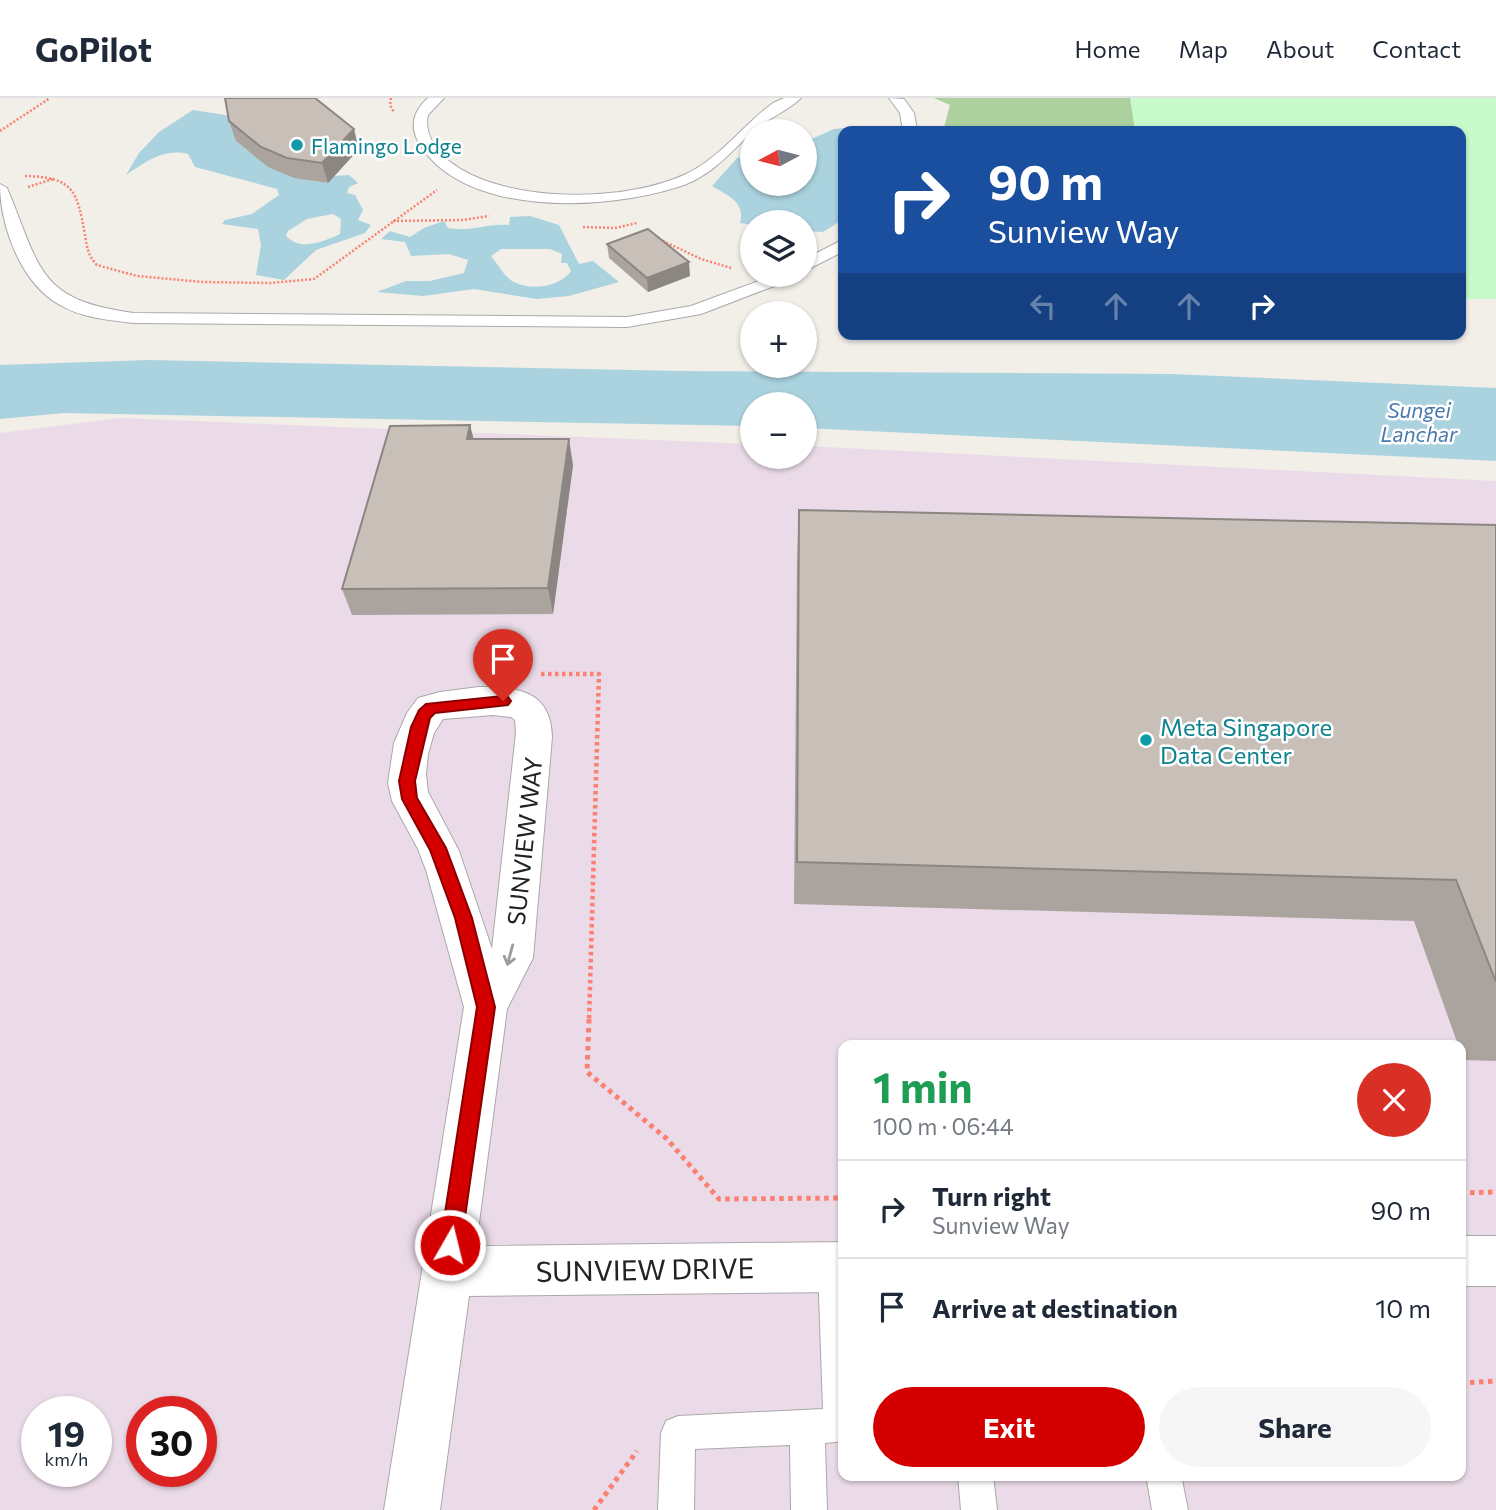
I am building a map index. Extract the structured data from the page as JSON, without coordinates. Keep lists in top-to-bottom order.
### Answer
{
  "streets": {
    "street": ["SUNVIEW WAY", "SUNVIEW DRIVE"]
  },
  "crossings": [
    ["SUNVIEW WAY", "SUNVIEW DRIVE"]
  ],
  "water": ["Sungei Lanchar"],
  "places": ["Flamingo Lodge", "Meta Singapore Data Center"],
  "north": "left",
  "page": {
    "header": "GoPilot",
    "nav": [
      "Home",
      "Map",
      "About",
      "Contact"
    ],
    "map_buttons": ["+", "−"],
    "turn": ["90 m", "Sunview Way"],
    "heading": ["1 min", "100 m · 06:44"],
    "list": [
      {
        "name": "Turn right",
        "note": "Sunview Way",
        "value": "90 m"
      },
      {
        "name": "Arrive at destination",
        "value": "10 m"
      }
    ],
    "buttons": ["Exit", "Share"],
    "speed": "19 km/h",
    "limit": "30"
  }
}
